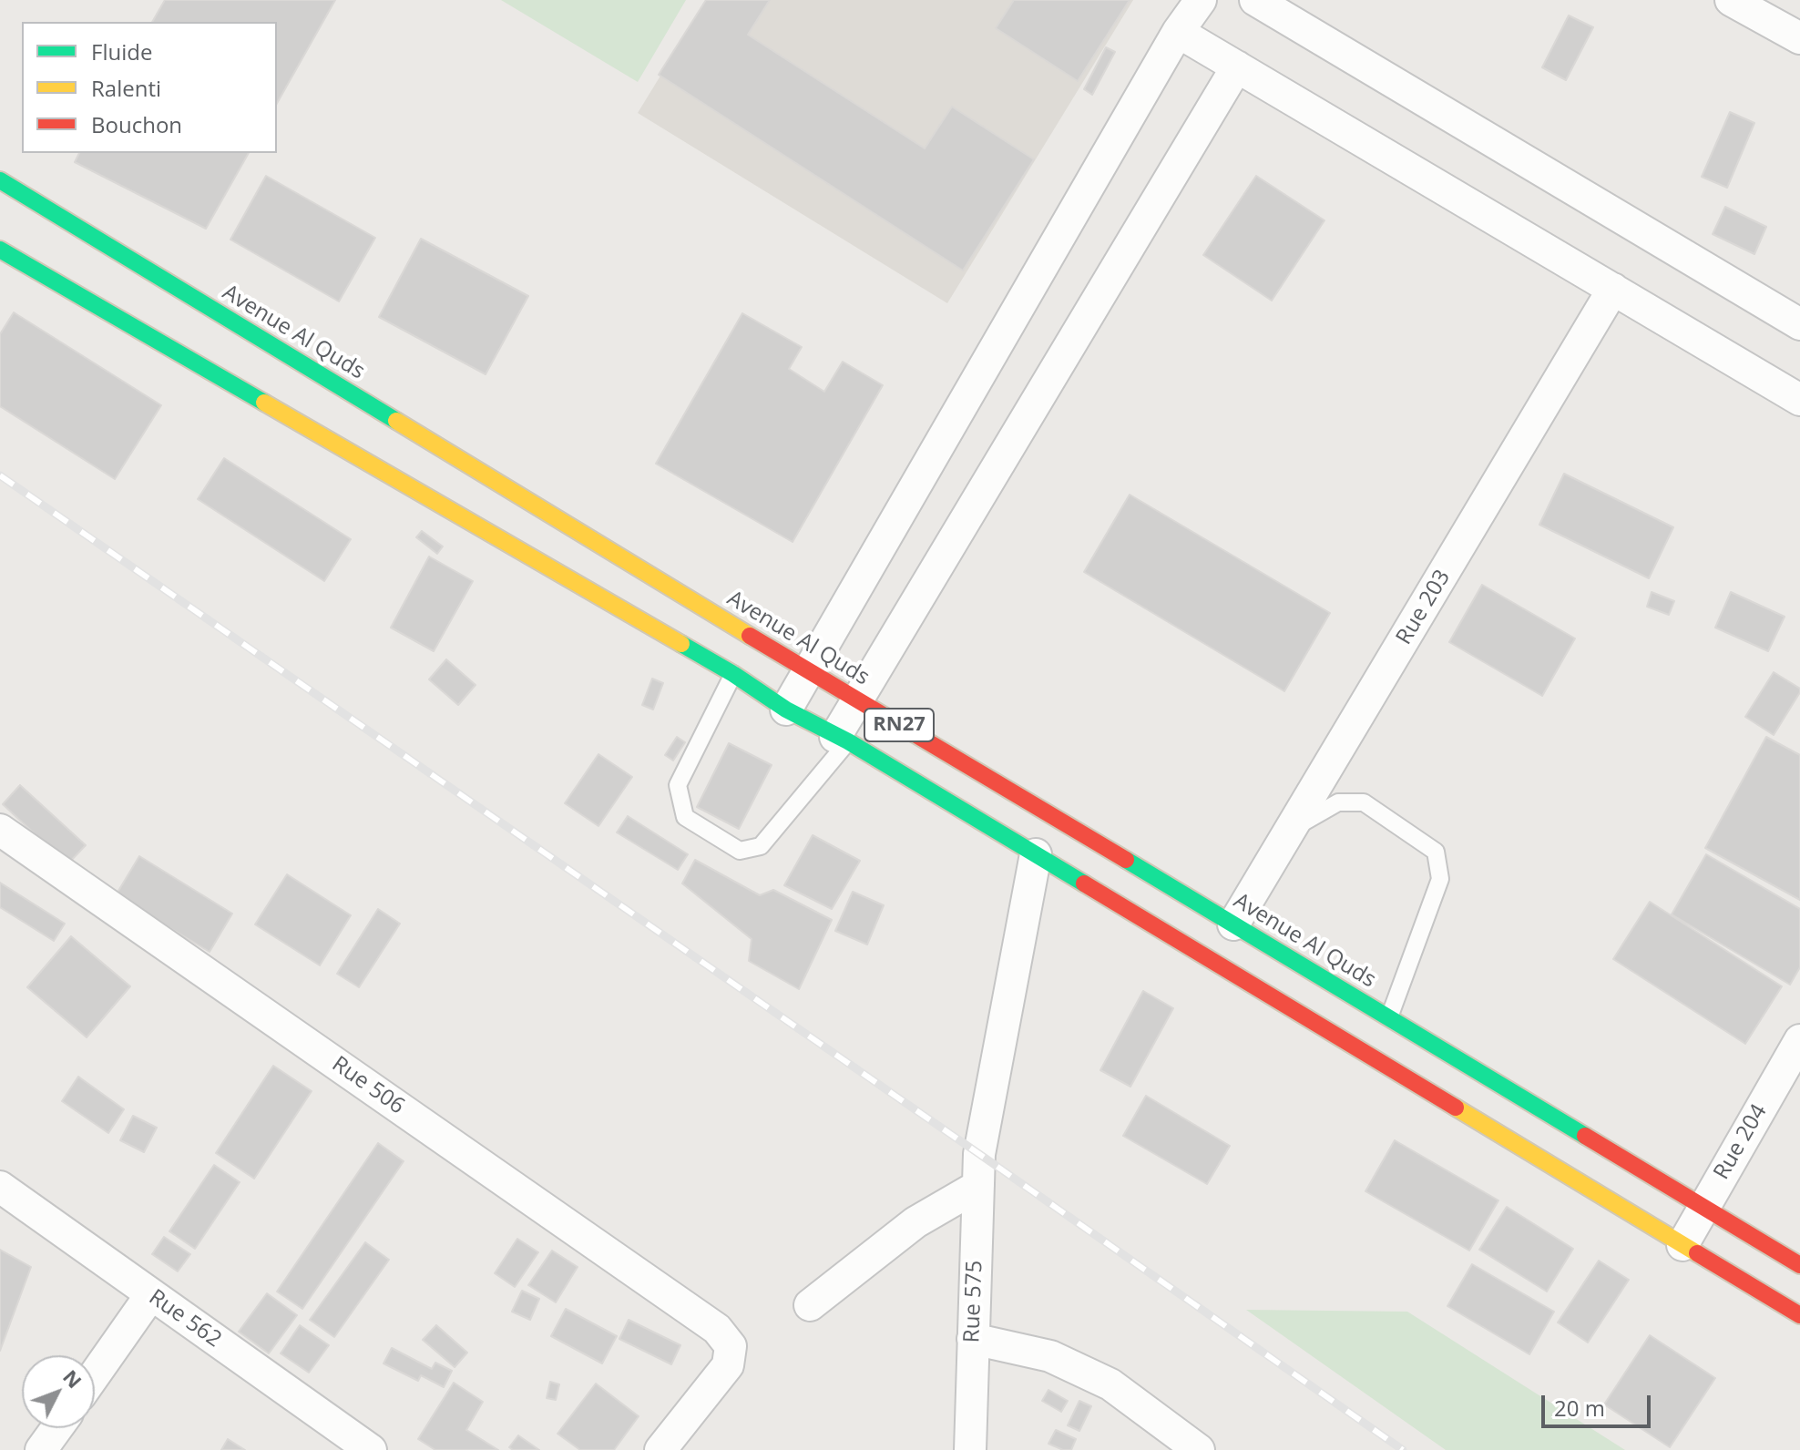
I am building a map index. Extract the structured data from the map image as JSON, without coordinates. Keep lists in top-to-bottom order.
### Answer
{
  "streets": {
    "main road": ["Avenue Al Quds", "RN27"],
    "street": [
      "Rue 203",
      "Rue 506",
      "Rue 204",
      "Rue 575",
      "Rue 562"
    ]
  },
  "crossings": [
    ["Avenue Al Quds", "Rue 203"],
    ["Avenue Al Quds", "Rue 204"],
    ["RN27", "Rue 204"],
    ["RN27", "Rue 575"]
  ],
  "legend": ["Fluide", "Ralenti", "Bouchon"],
  "scale_bar": "20 m",
  "north": "top right"
}
